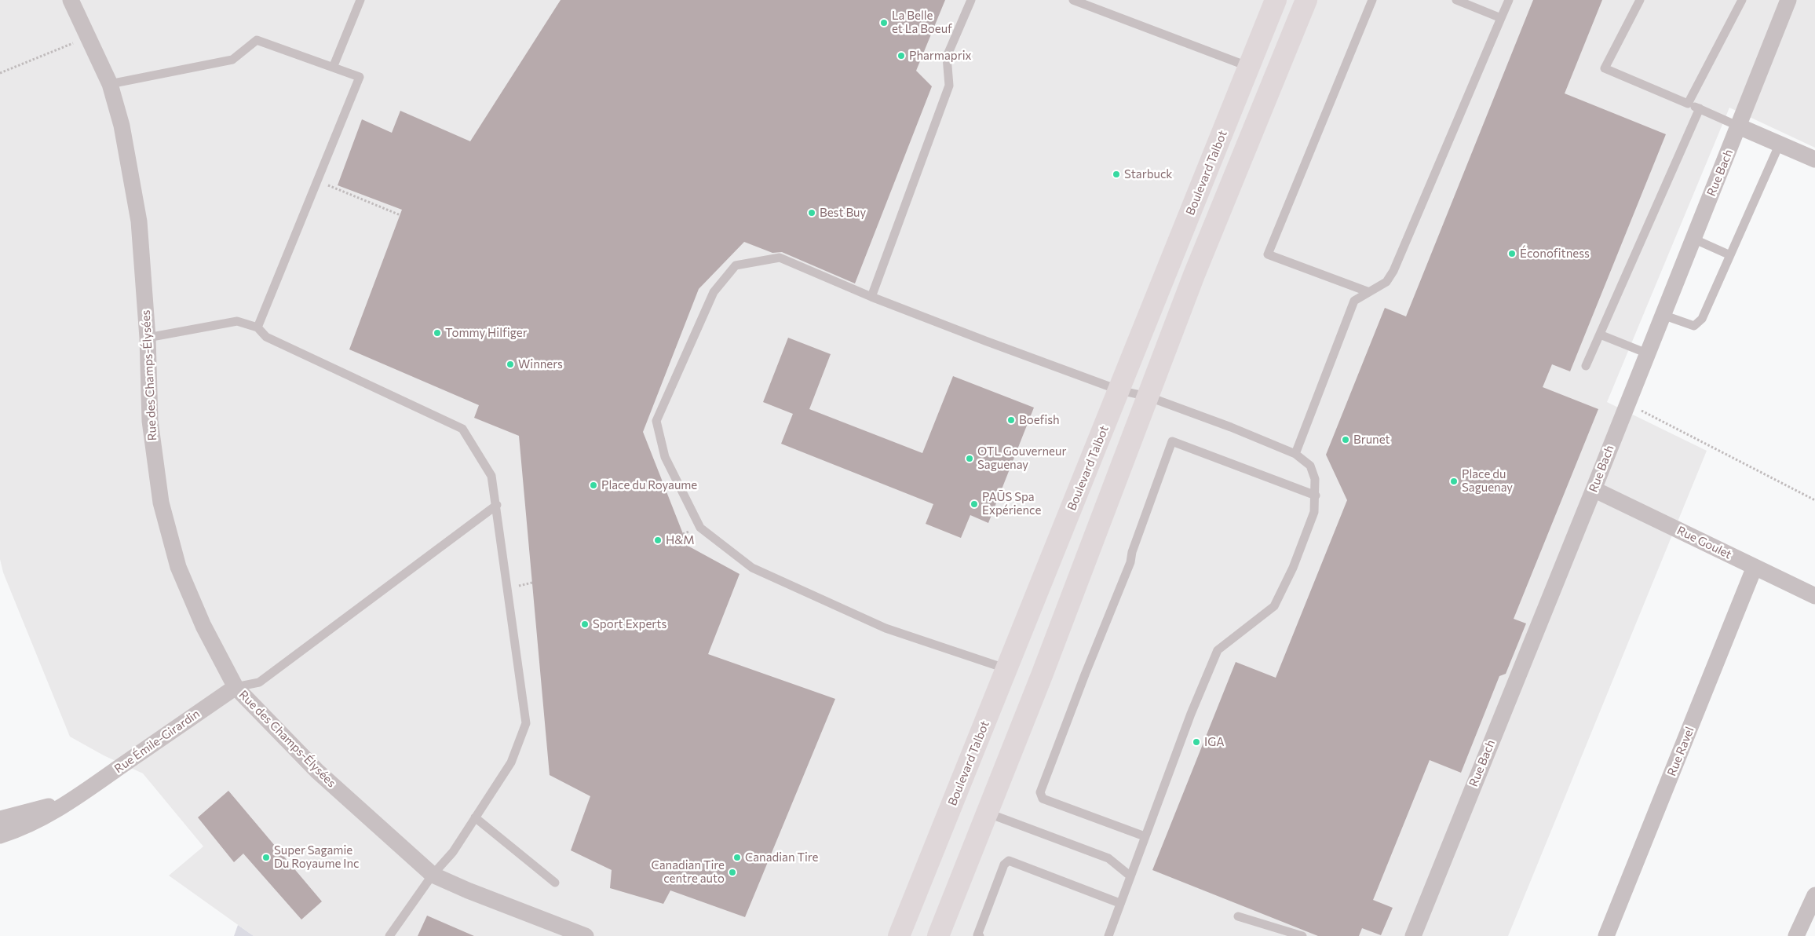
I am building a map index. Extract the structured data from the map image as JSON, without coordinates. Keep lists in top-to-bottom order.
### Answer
{
  "streets": {
    "main road": ["Boulevard Talbot"],
    "street": [
      "Rue Bach",
      "Rue des Champs-Élysées",
      "Rue Goulet",
      "Rue Émile-Girardin",
      "Rue Ravel"
    ]
  },
  "crossings": [
    ["Rue Bach", "Rue Goulet"],
    ["Rue des Champs-Élysées", "Rue Émile-Girardin"],
    ["Rue Goulet", "Rue Ravel"]
  ],
  "places": [
    "La Belle et La Boeuf",
    "Pharmaprix",
    "Starbuck",
    "Best Buy",
    "Éconofitness",
    "Tommy Hilfiger",
    "Winners",
    "Boefish",
    "Brunet",
    "OTL Gouverneur Saguenay",
    "Place du Saguenay",
    "Place du Royaume",
    "PAŪS Spa Expérience",
    "H&M",
    "Sport Experts",
    "IGA",
    "Super Sagamie Du Royaume Inc",
    "Canadian Tire",
    "Canadian Tire centre auto"
  ]
}
